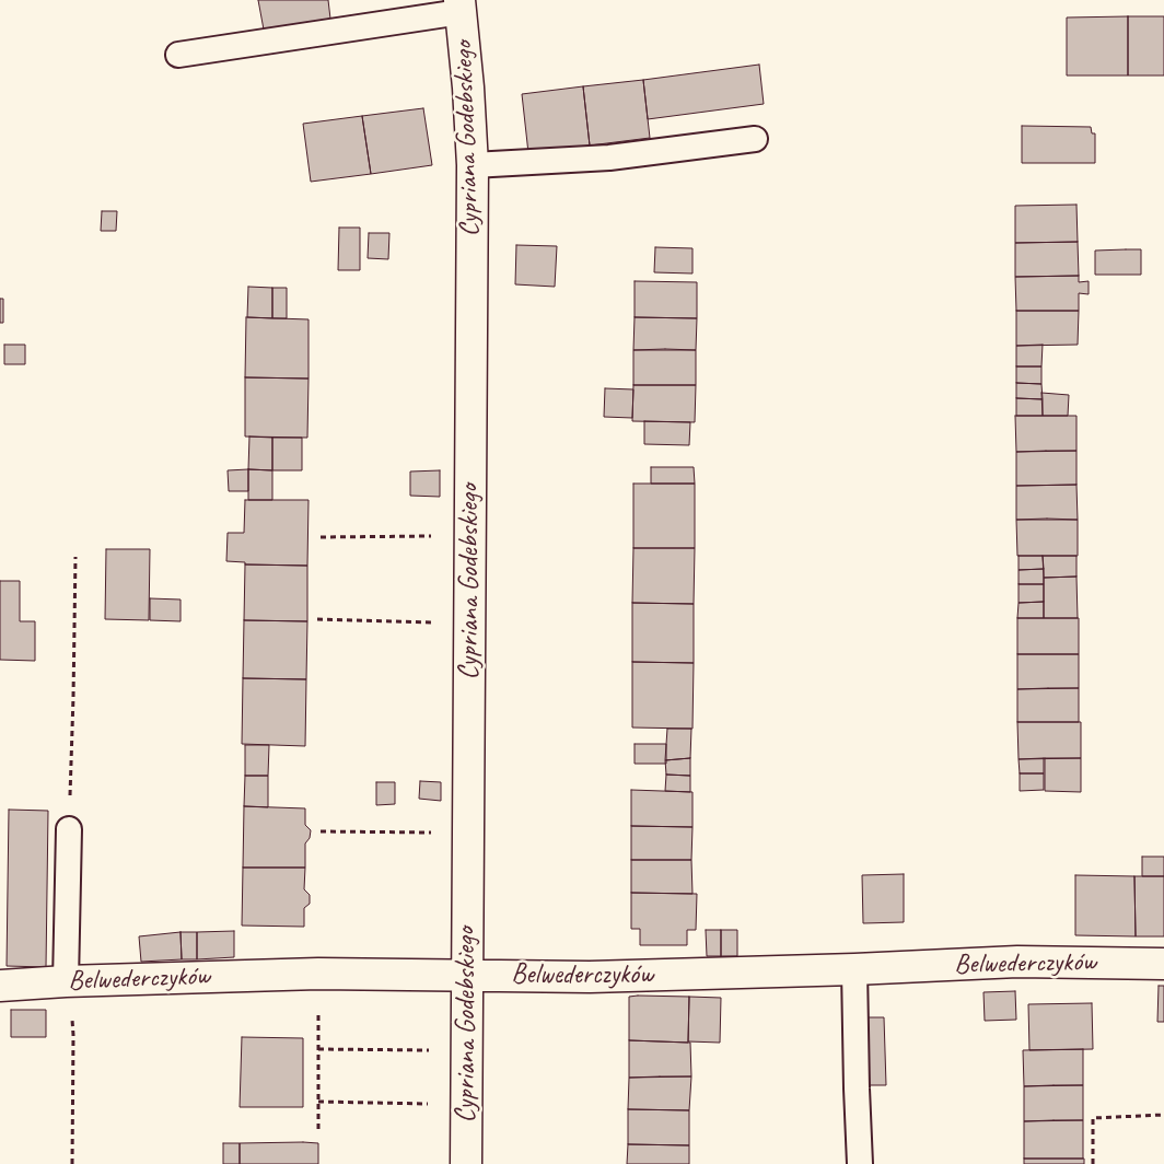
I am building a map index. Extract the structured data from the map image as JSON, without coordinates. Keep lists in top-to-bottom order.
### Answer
{
  "streets": {
    "street": ["Cypriana Godebskiego", "Belwederczyków"]
  },
  "crossings": [
    ["Cypriana Godebskiego", "Belwederczyków"]
  ]
}
